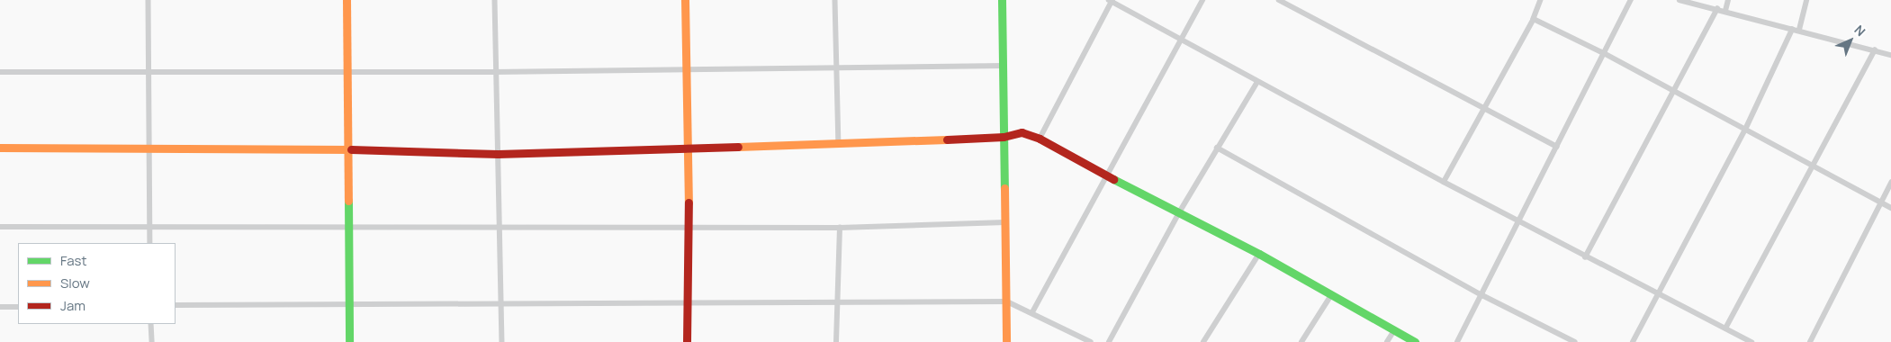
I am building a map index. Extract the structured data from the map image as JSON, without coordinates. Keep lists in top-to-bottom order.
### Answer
{
  "legend": ["Fast", "Slow", "Jam"],
  "north": "top right"
}
